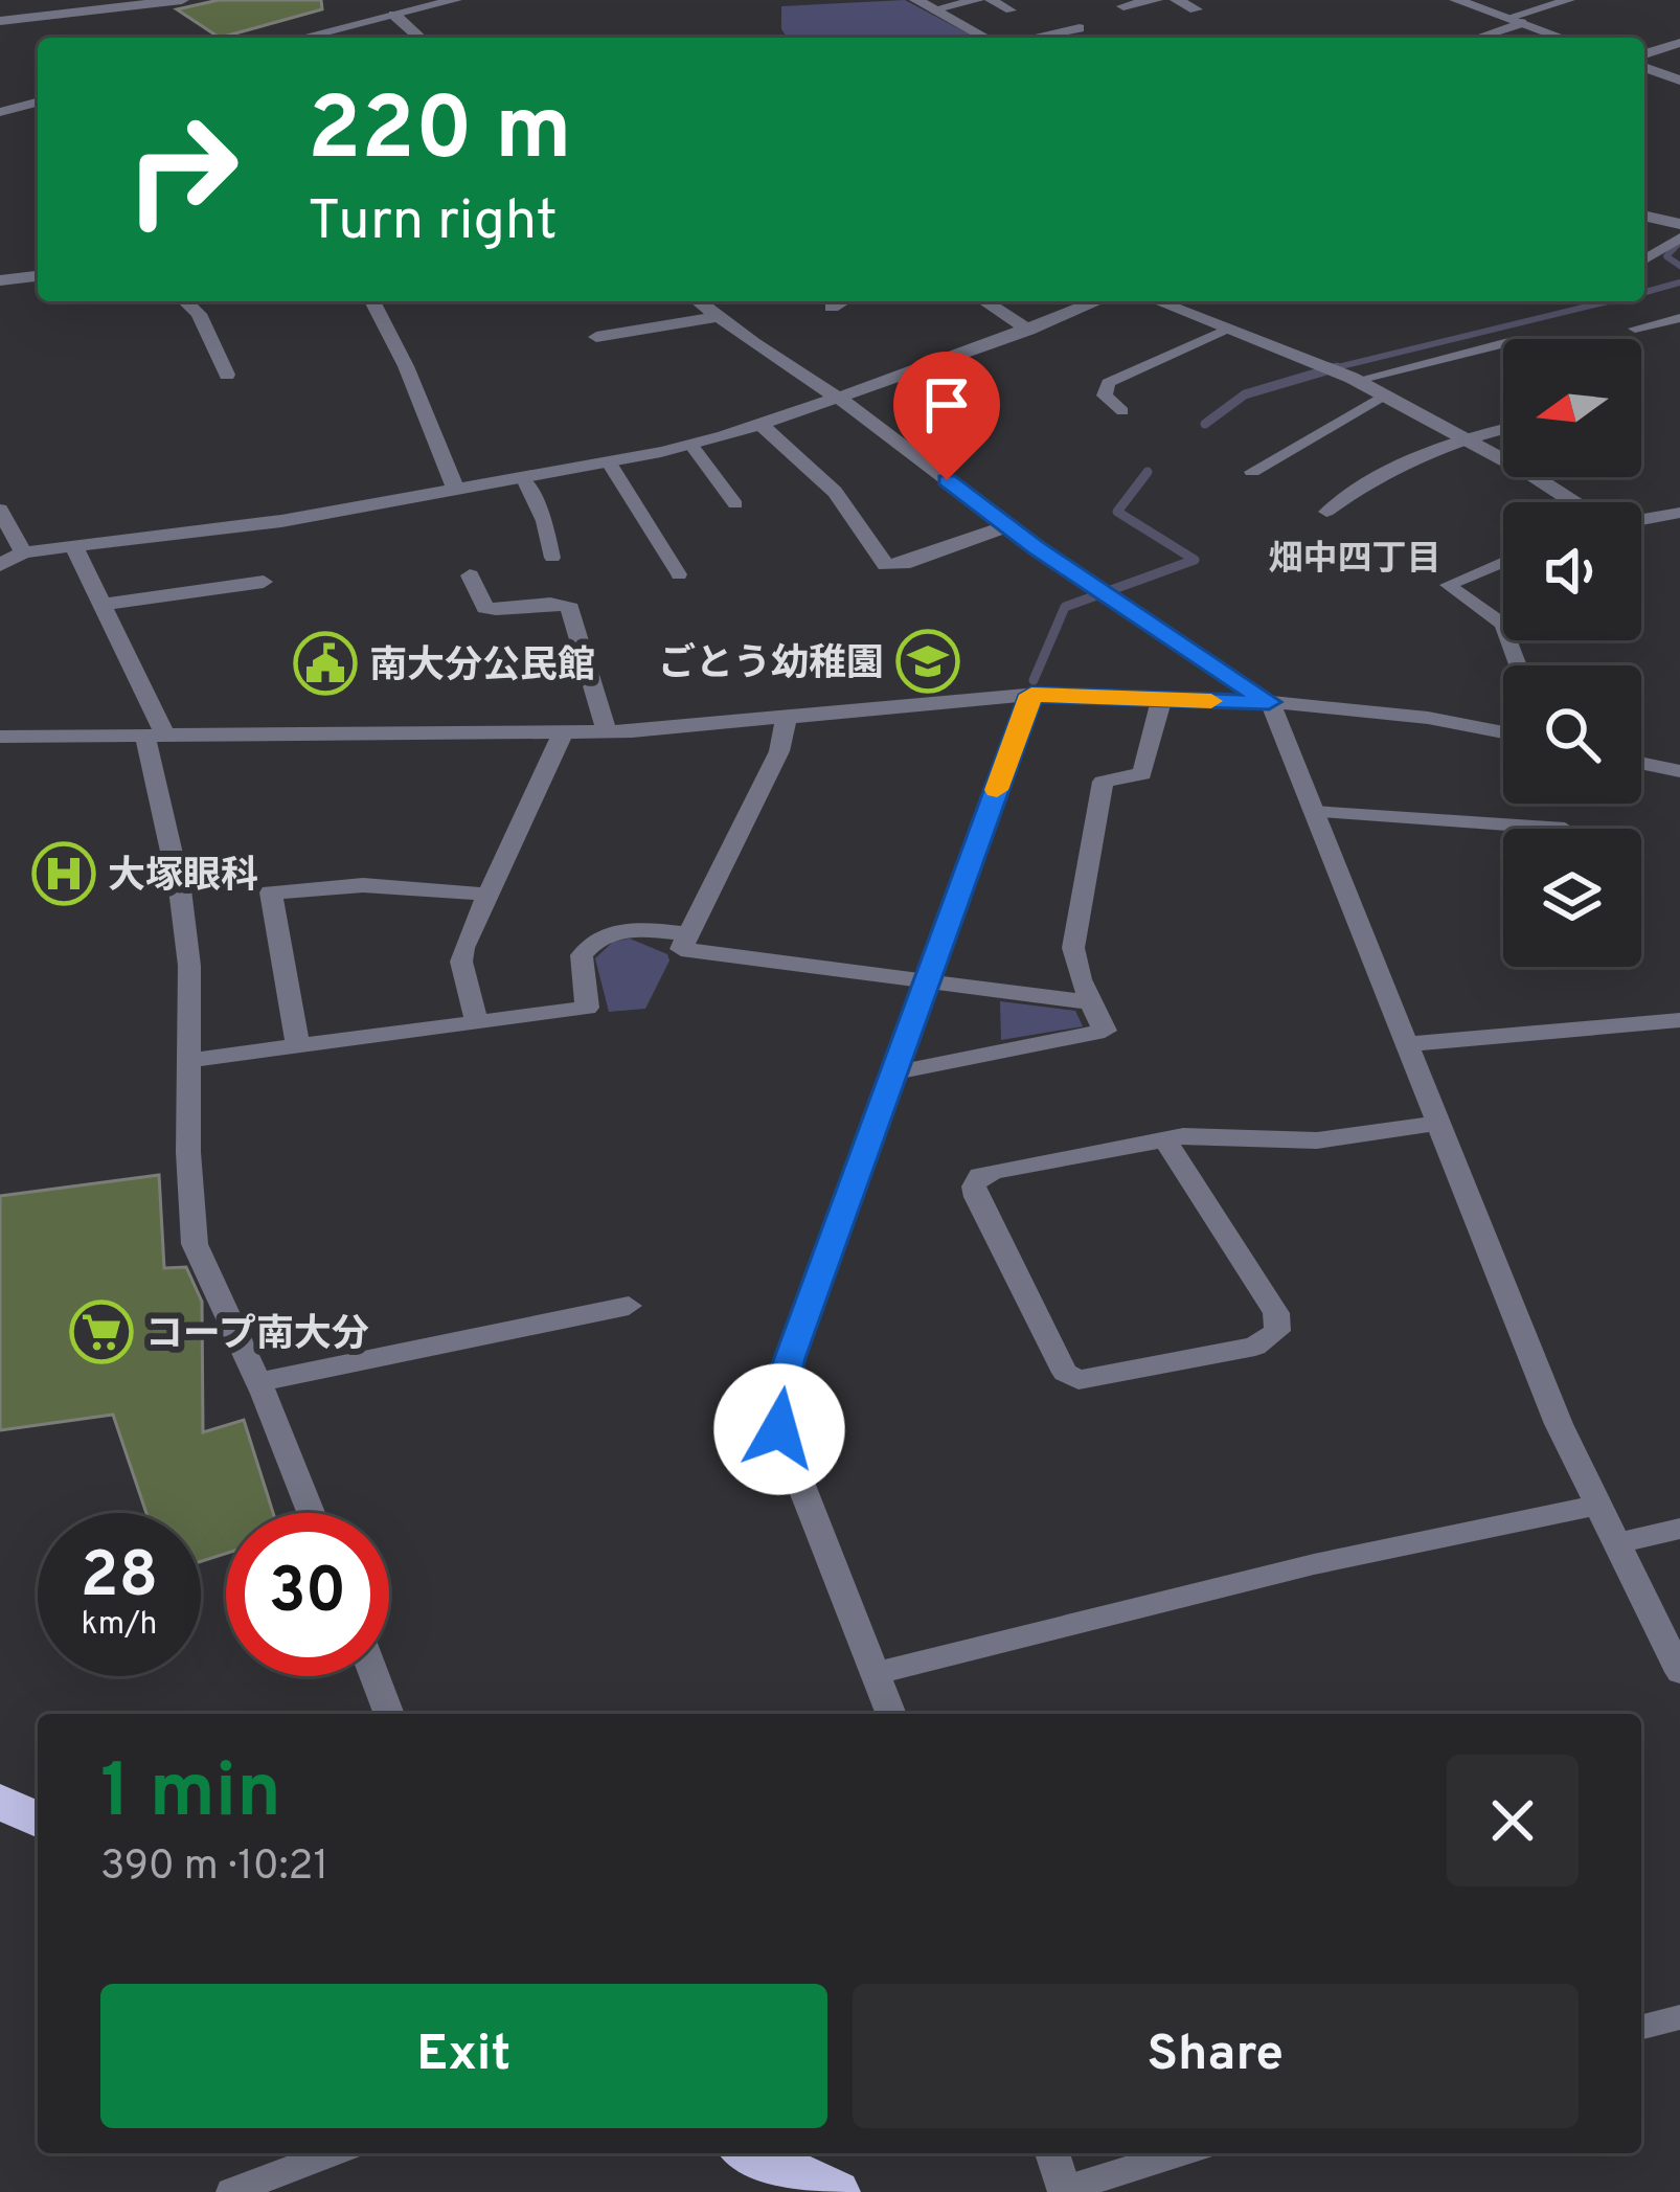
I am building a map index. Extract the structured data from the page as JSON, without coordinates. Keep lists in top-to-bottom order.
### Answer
{
  "districts": ["畑中四丁目"],
  "places": {
    "school or university": ["ごとう幼稚園"],
    "public building": ["南大分公民館"],
    "hospital": ["大塚眼科"],
    "supermarket": ["コープ南大分"]
  },
  "north": "left",
  "page": {
    "turn": ["220 m", "Turn right"],
    "speed": "28 km/h",
    "limit": "30",
    "heading": ["1 min", "390 m · 10:21"],
    "buttons": ["Exit", "Share"]
  }
}
